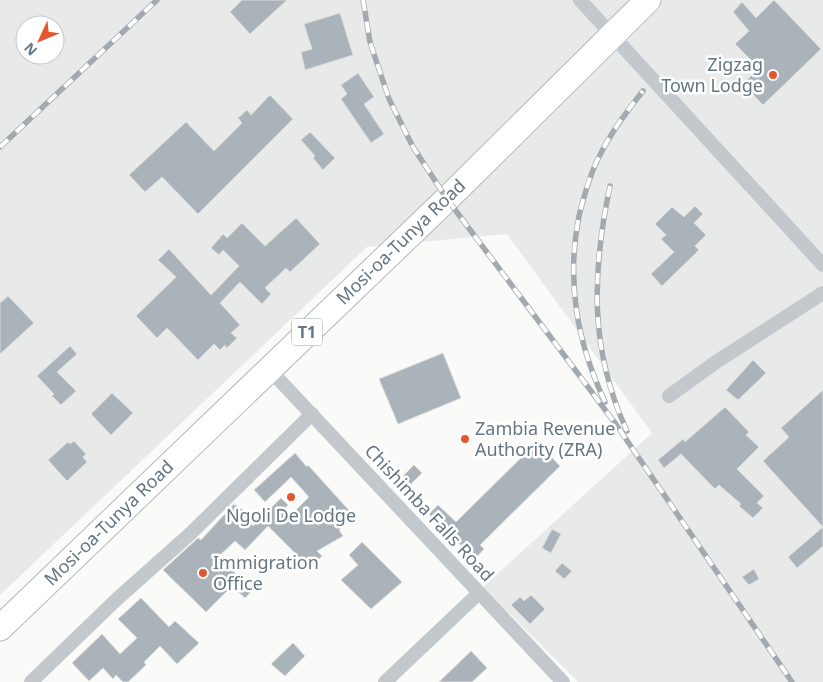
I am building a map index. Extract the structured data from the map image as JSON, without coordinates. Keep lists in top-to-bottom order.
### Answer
{
  "streets": {
    "highway": ["Mosi-oa-Tunya Road", "T1"],
    "street": ["Chishimba Falls Road"]
  },
  "crossings": [
    ["Mosi-oa-Tunya Road", "Chishimba Falls Road"]
  ],
  "places": [
    "Zigzag Town Lodge",
    "Zambia Revenue Authority (ZRA)",
    "Ngoli De Lodge",
    "Immigration Office"
  ],
  "north": "bottom left"
}
